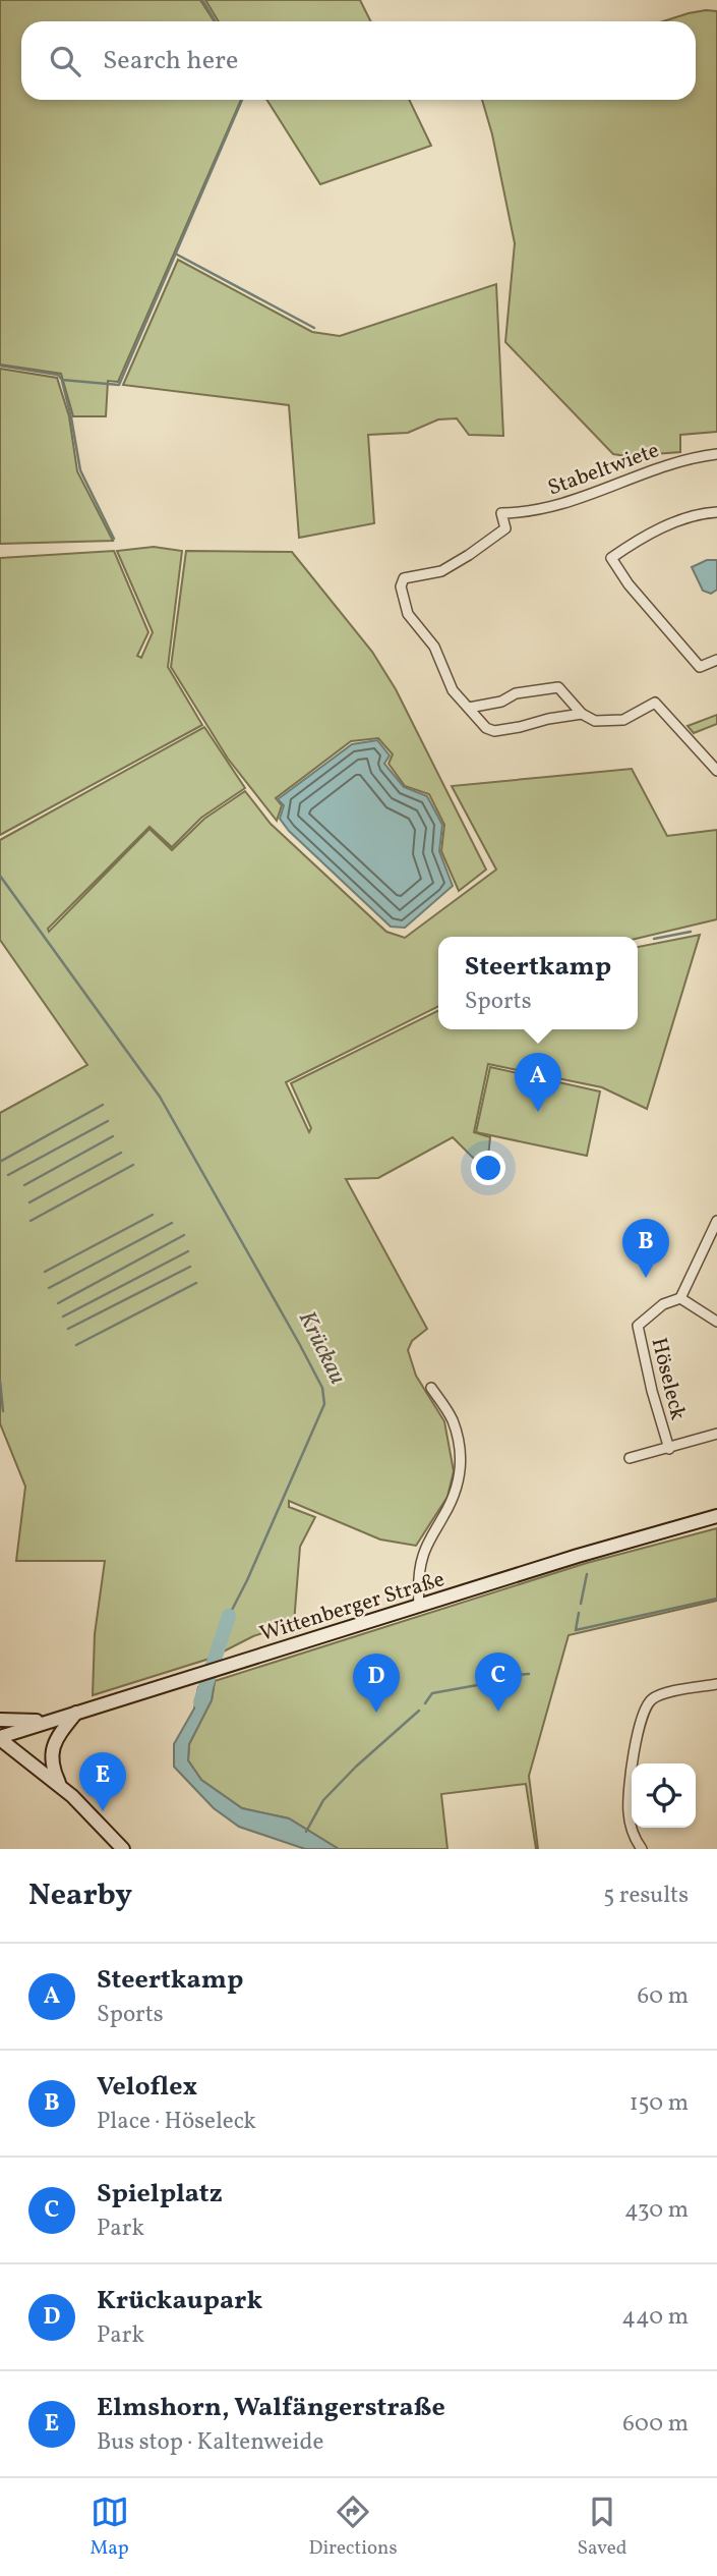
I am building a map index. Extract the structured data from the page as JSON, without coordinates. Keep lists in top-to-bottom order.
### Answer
{
  "streets": {
    "main road": ["Wittenberger Straße"],
    "street": ["Stabeltwiete", "Höseleck"]
  },
  "water": ["Krückau"],
  "page": {
    "search": "Search here",
    "popup": ["Steertkamp", "Sports"],
    "pins": [
      "A",
      "B",
      "C",
      "D",
      "E"
    ],
    "heading": ["Nearby", "5 results"],
    "list": [
      {
        "mark": "A",
        "name": "Steertkamp",
        "note": "Sports",
        "value": "60 m"
      },
      {
        "mark": "B",
        "name": "Veloflex",
        "note": "Place · Höseleck",
        "value": "150 m"
      },
      {
        "mark": "C",
        "name": "Spielplatz",
        "note": "Park",
        "value": "430 m"
      },
      {
        "mark": "D",
        "name": "Krückaupark",
        "note": "Park",
        "value": "440 m"
      },
      {
        "mark": "E",
        "name": "Elmshorn, Walfängerstraße",
        "note": "Bus stop · Kaltenweide",
        "value": "600 m"
      }
    ],
    "nav": ["Map", "Directions", "Saved"]
  }
}
